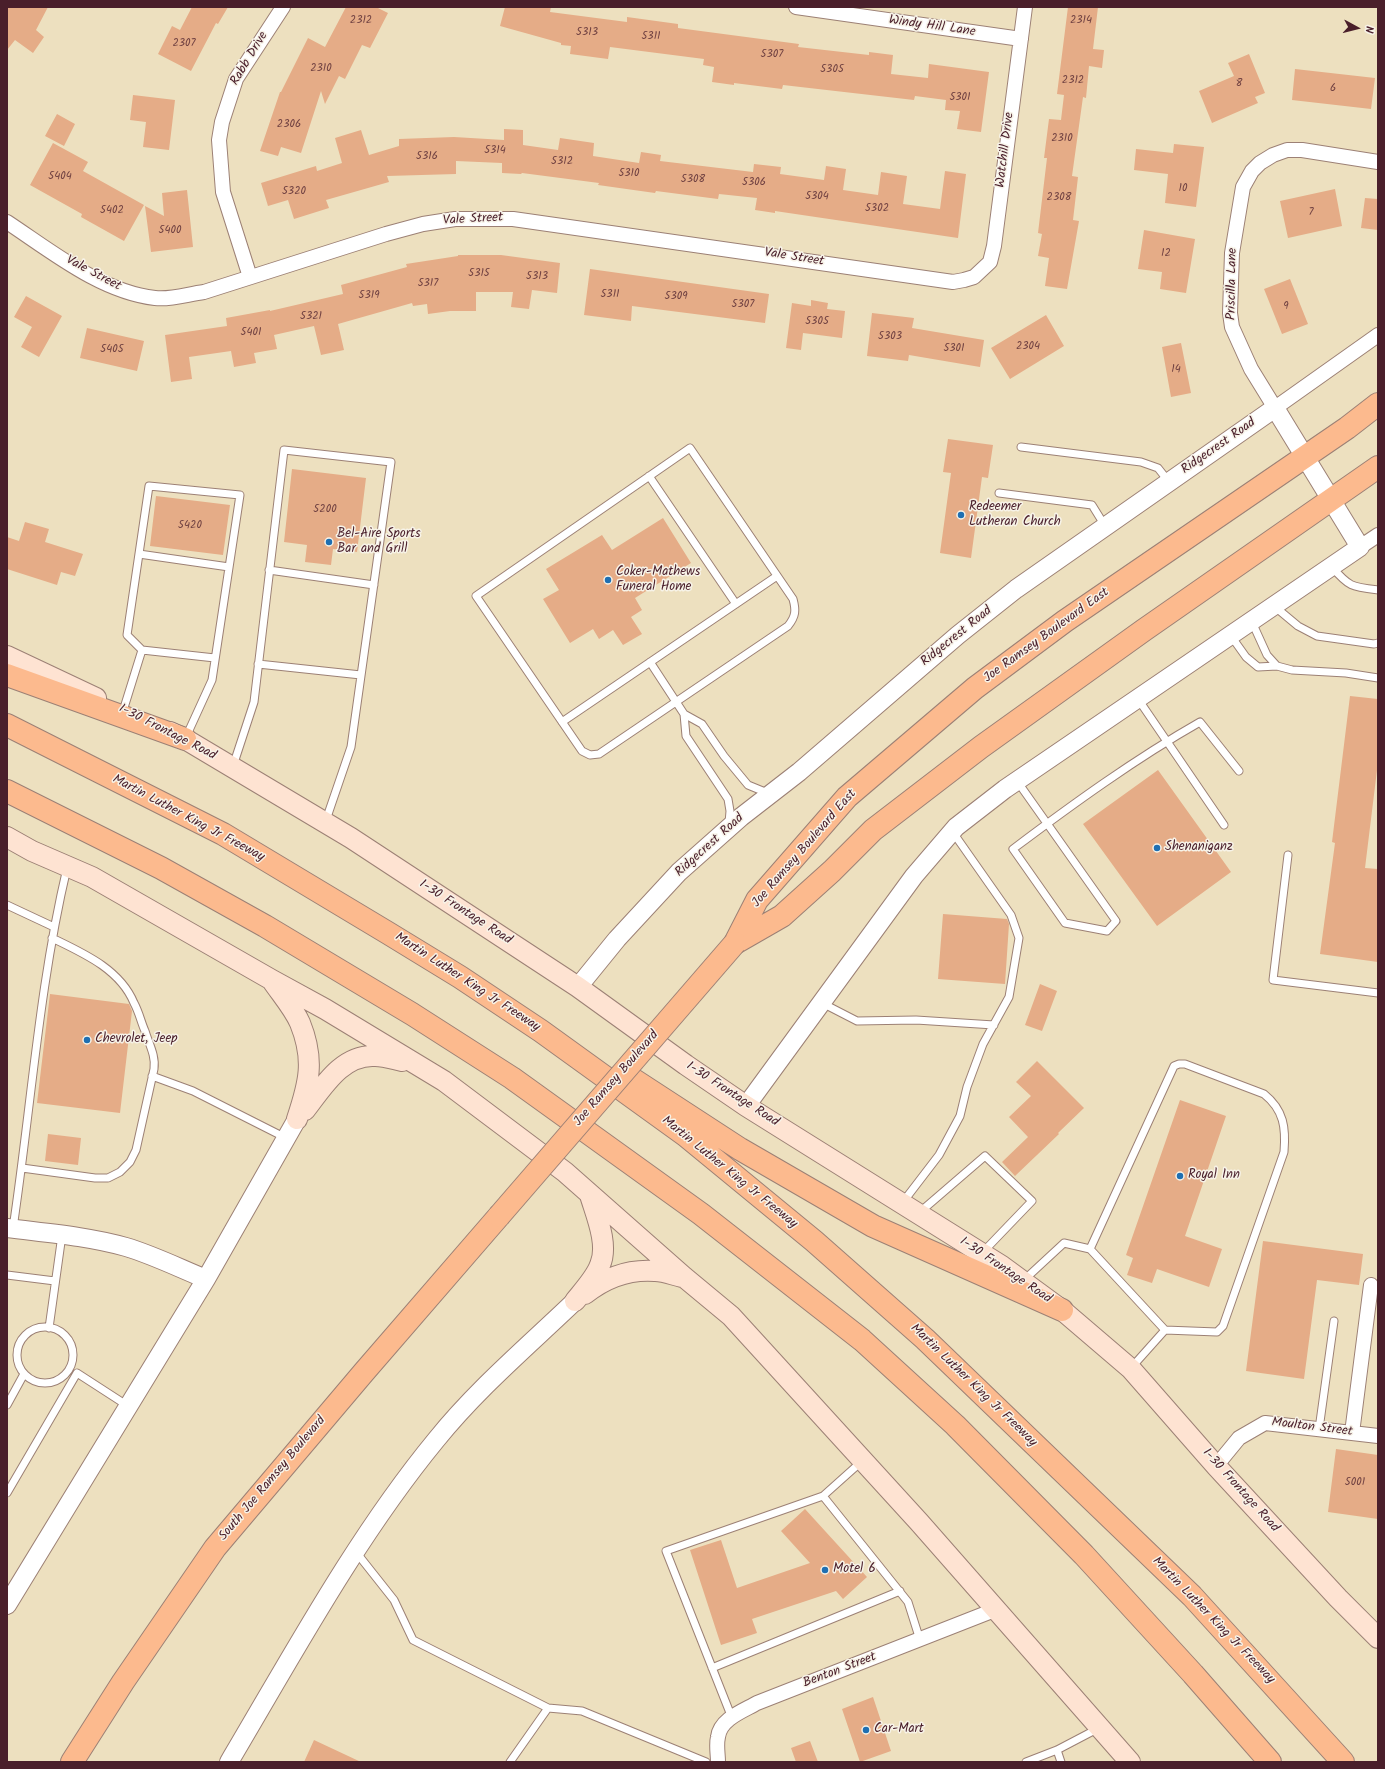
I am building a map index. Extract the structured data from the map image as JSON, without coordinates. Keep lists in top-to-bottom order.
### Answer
{
  "streets": {
    "highway": [
      "Joe Ramsey Boulevard East",
      "Martin Luther King Jr Freeway",
      "Joe Ramsey Boulevard",
      "South Joe Ramsey Boulevard"
    ],
    "main road": ["I-30 Frontage Road"],
    "street": [
      "Windy Hill Lane",
      "Rabb Drive",
      "Watchill Drive",
      "Vale Street",
      "Priscilla Lane",
      "Ridgecrest Road",
      "Moulton Street",
      "Benton Street"
    ]
  },
  "crossings": [
    ["Windy Hill Lane", "Watchill Drive"],
    ["Rabb Drive", "Vale Street"],
    ["Watchill Drive", "Vale Street"],
    ["Priscilla Lane", "Ridgecrest Road"],
    ["Priscilla Lane", "Joe Ramsey Boulevard East"],
    ["Ridgecrest Road", "I-30 Frontage Road"],
    ["Joe Ramsey Boulevard East", "Joe Ramsey Boulevard"],
    ["I-30 Frontage Road", "Moulton Street"],
    ["Joe Ramsey Boulevard", "South Joe Ramsey Boulevard"]
  ],
  "places": [
    "Redeemer Lutheran Church",
    "Bel-Aire Sports Bar and Grill",
    "Coker-Mathews Funeral Home",
    "Shenaniganz",
    "Chevrolet, Jeep",
    "Royal Inn",
    "Motel 6",
    "Car-Mart"
  ],
  "house_numbers": [
    "2312",
    "2314",
    "5313",
    "5311",
    "2307",
    "5307",
    "2310",
    "5305",
    "2312",
    "8",
    "6",
    "5301",
    "2306",
    "2310",
    "5314",
    "5316",
    "5312",
    "5310",
    "5404",
    "5308",
    "5306",
    "10",
    "5320",
    "5304",
    "2308",
    "5302",
    "5402",
    "7",
    "5400",
    "12",
    "5315",
    "5313",
    "5317",
    "5311",
    "5319",
    "5309",
    "5307",
    "9",
    "5321",
    "5305",
    "5401",
    "5303",
    "2304",
    "5301",
    "5405",
    "14",
    "5200",
    "5420",
    "5001"
  ],
  "north": "right"
}
